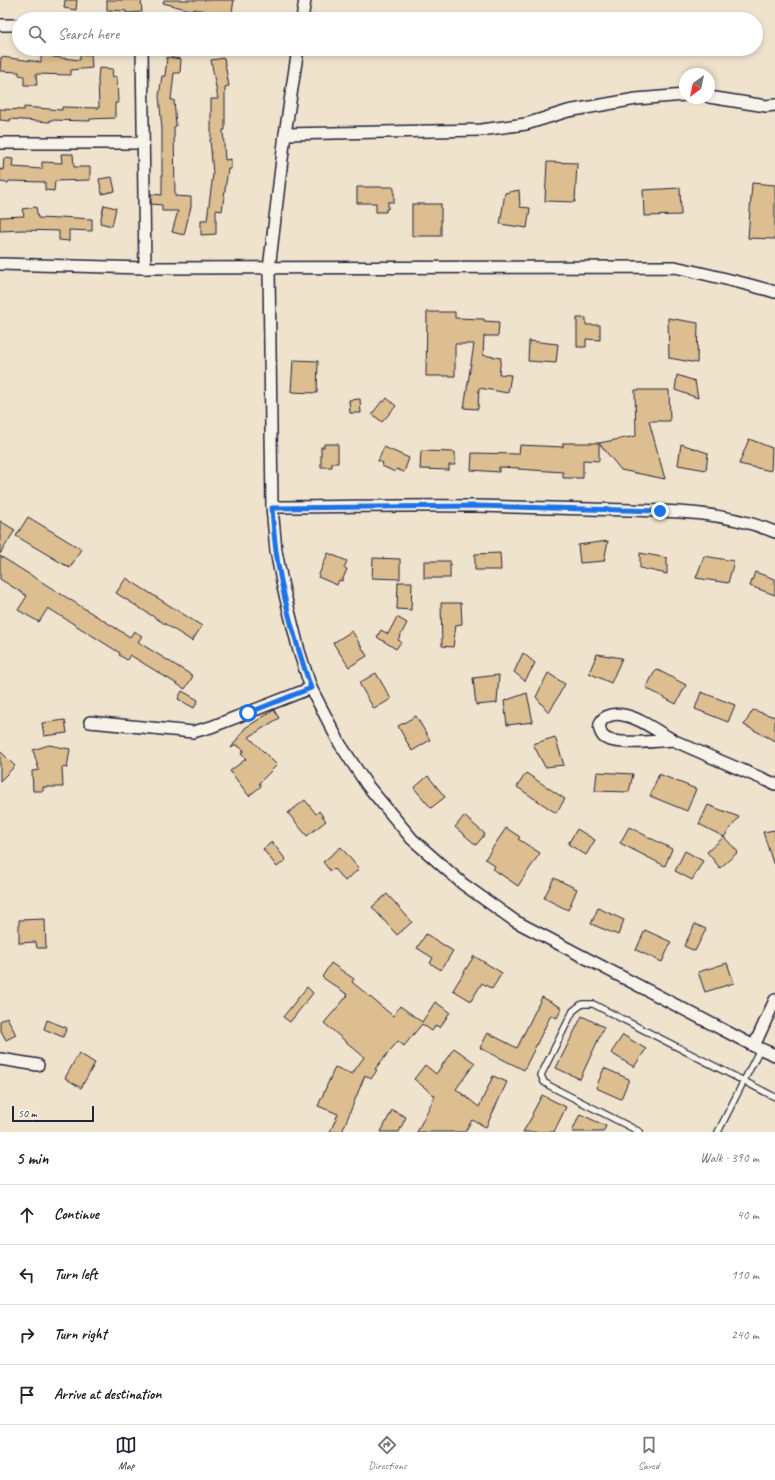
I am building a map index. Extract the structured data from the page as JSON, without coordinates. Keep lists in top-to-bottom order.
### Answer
{
  "scale_bar": "50 m",
  "north": "bottom left",
  "page": {
    "search": "Search here",
    "scale": "50 m",
    "heading": ["5 min", "Walk · 390 m"],
    "list": [
      ["Continue", "40 m"],
      ["Turn left", "110 m"],
      ["Turn right", "240 m"],
      "Arrive at destination"
    ],
    "nav": ["Map", "Directions", "Saved"]
  }
}
